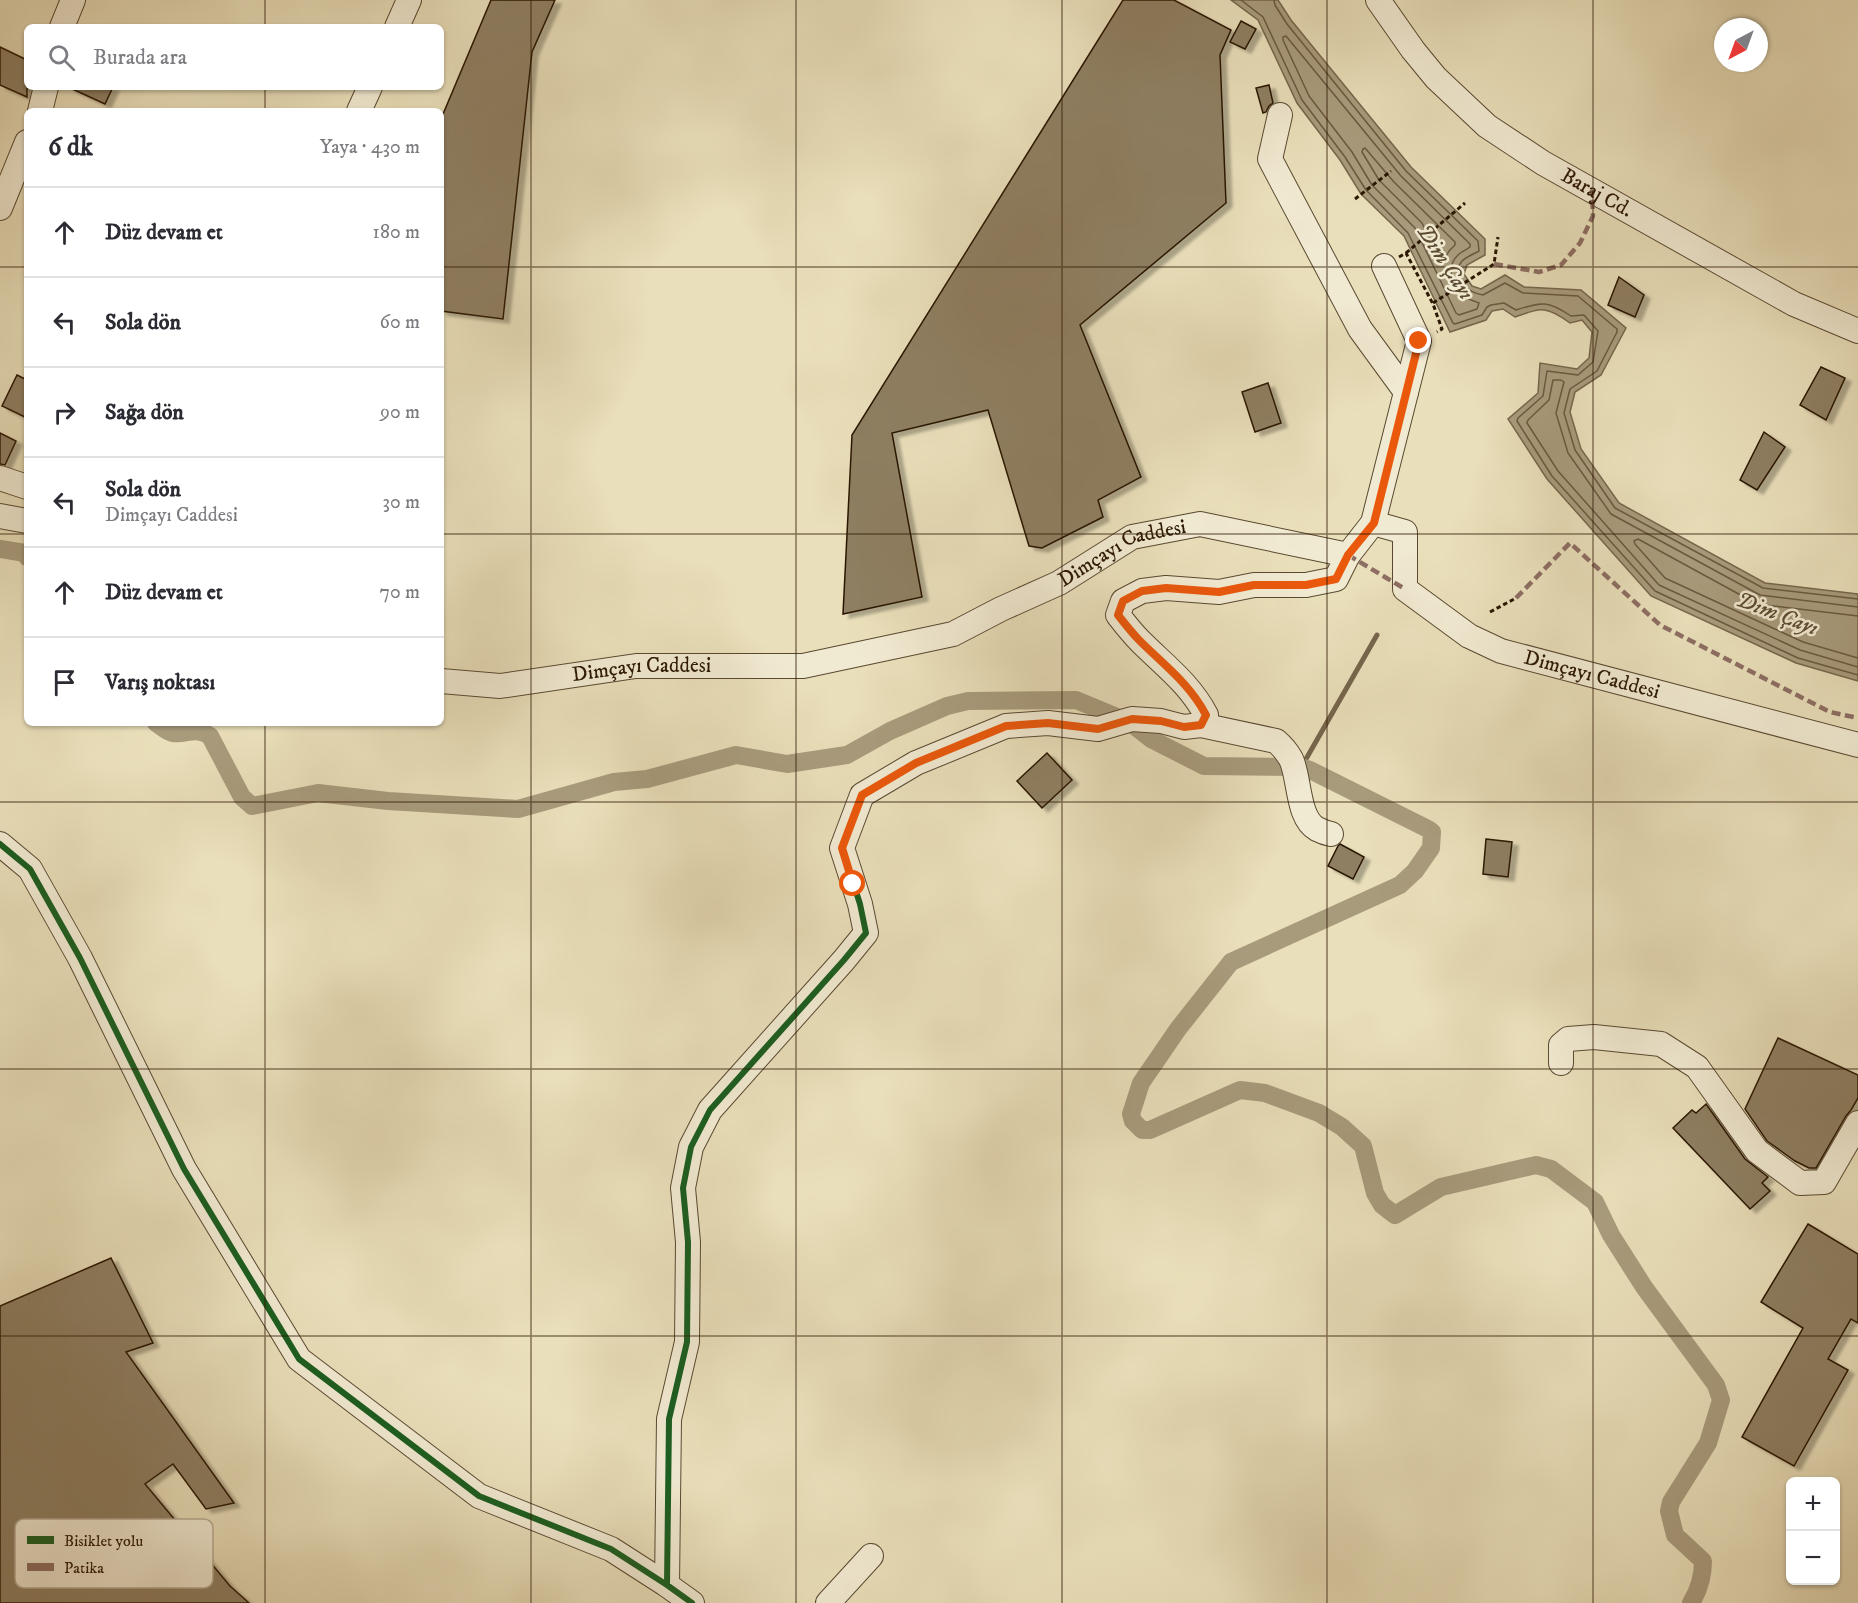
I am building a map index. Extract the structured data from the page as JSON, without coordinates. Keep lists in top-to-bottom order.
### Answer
{
  "streets": {
    "street": ["Baraj Cd.", "Dimçayı Caddesi"]
  },
  "water": ["Dim Çayı"],
  "legend": ["Bisiklet yolu", "Patika"],
  "north": "bottom left",
  "page": {
    "search": "Burada ara",
    "heading": ["6 dk", "Yaya · 430 m"],
    "list": [
      ["Düz devam et", "180 m"],
      ["Sola dön", "60 m"],
      ["Sağa dön", "90 m"],
      ["Sola dön", "Dimçayı Caddesi", "30 m"],
      ["Düz devam et", "70 m"],
      "Varış noktası"
    ],
    "map_buttons": ["+", "−"]
  }
}
